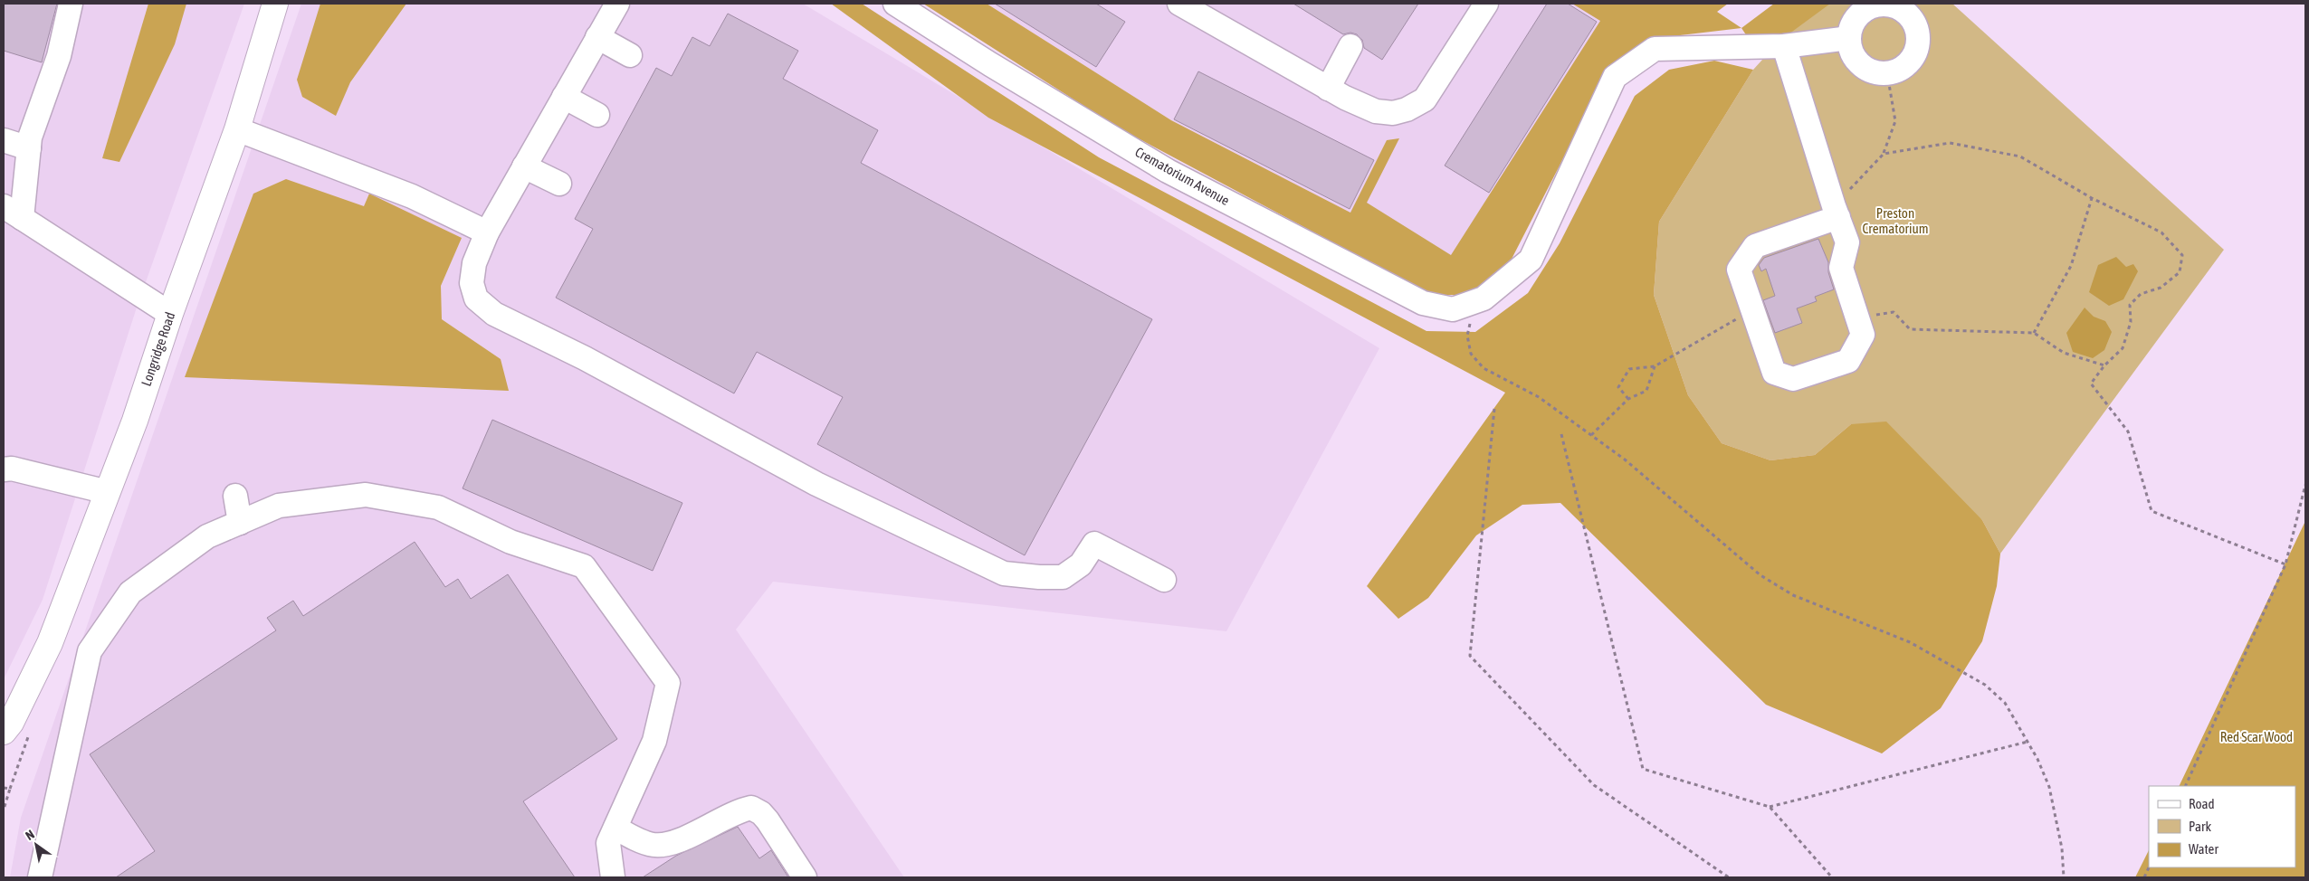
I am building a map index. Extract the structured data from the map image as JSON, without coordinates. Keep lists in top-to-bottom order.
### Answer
{
  "streets": {
    "main road": ["Longridge Road"],
    "lane": ["Crematorium Avenue"]
  },
  "parks": ["Preston Crematorium", "Red Scar Wood"],
  "legend": ["Road", "Park", "Water"],
  "north": "top left"
}
